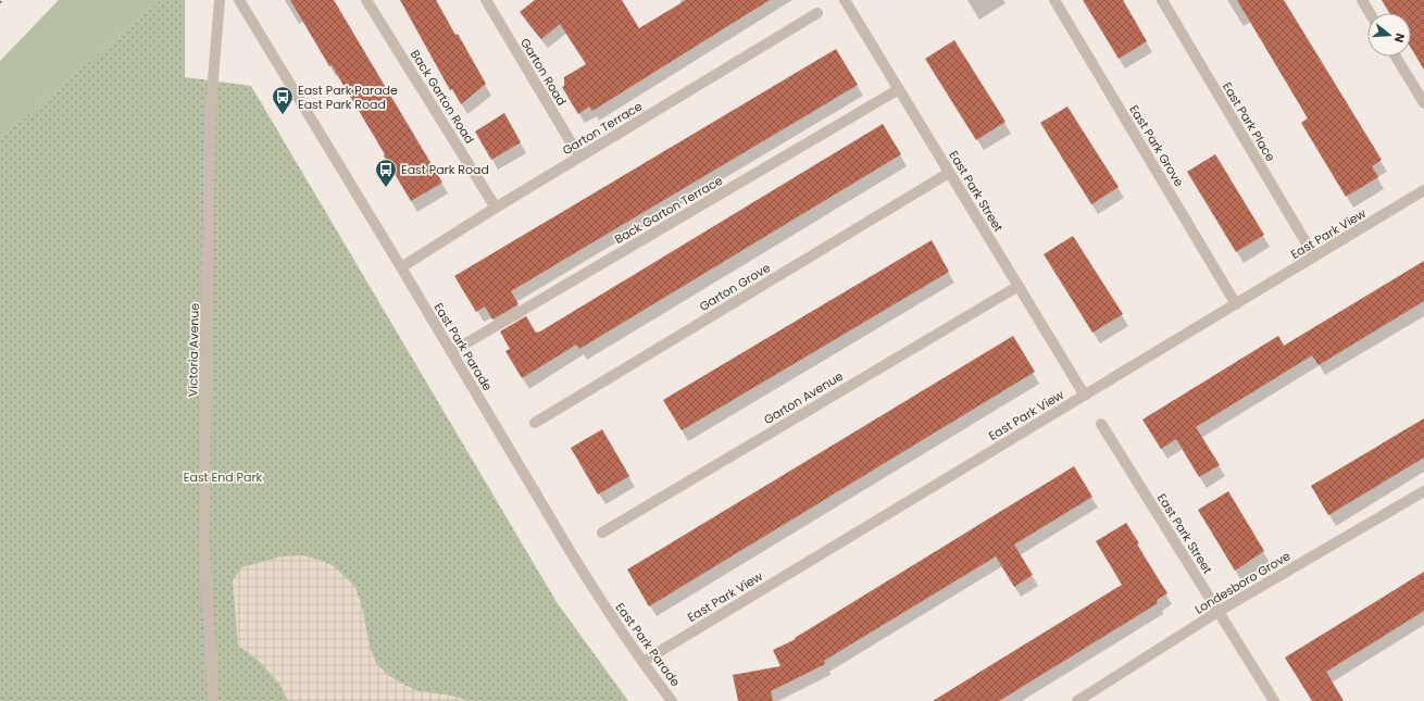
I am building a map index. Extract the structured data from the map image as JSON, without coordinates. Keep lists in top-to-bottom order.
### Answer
{
  "streets": {
    "street": [
      "Garton Road",
      "Back Garton Road",
      "East Park Place",
      "Garton Terrace",
      "East Park Grove",
      "East Park Street",
      "Back Garton Terrace",
      "East Park View",
      "Garton Grove",
      "East Park Parade",
      "Victoria Avenue",
      "Garton Avenue",
      "Londesboro Grove"
    ]
  },
  "crossings": [
    ["Garton Road", "Garton Terrace"],
    ["Back Garton Road", "Garton Terrace"],
    ["East Park Place", "East Park View"],
    ["Garton Terrace", "East Park Parade"],
    ["East Park Grove", "East Park View"],
    ["East Park Street", "Back Garton Terrace"],
    ["East Park Street", "East Park View"],
    ["East Park Street", "Garton Grove"],
    ["East Park Street", "Garton Avenue"],
    ["East Park Street", "Londesboro Grove"],
    ["Back Garton Terrace", "East Park Parade"],
    ["East Park View", "East Park Parade"]
  ],
  "parks": ["East End Park"],
  "places": {
    "bus stop": ["East Park Parade East Park Road", "East Park Road"]
  },
  "north": "right"
}
